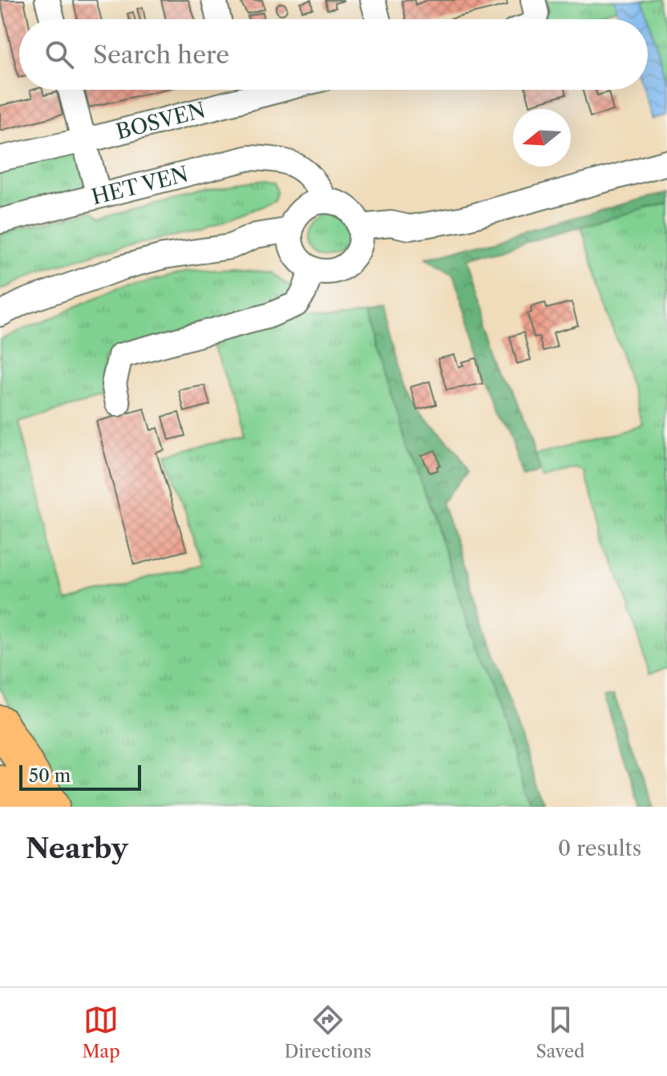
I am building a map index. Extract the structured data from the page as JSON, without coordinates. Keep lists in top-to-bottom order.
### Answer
{
  "streets": {
    "street": ["BOSVEN", "HET VEN"]
  },
  "scale_bar": "50 m",
  "north": "left",
  "page": {
    "search": "Search here",
    "scale": "50 m",
    "heading": ["Nearby", "0 results"],
    "nav": ["Map", "Directions", "Saved"]
  }
}
